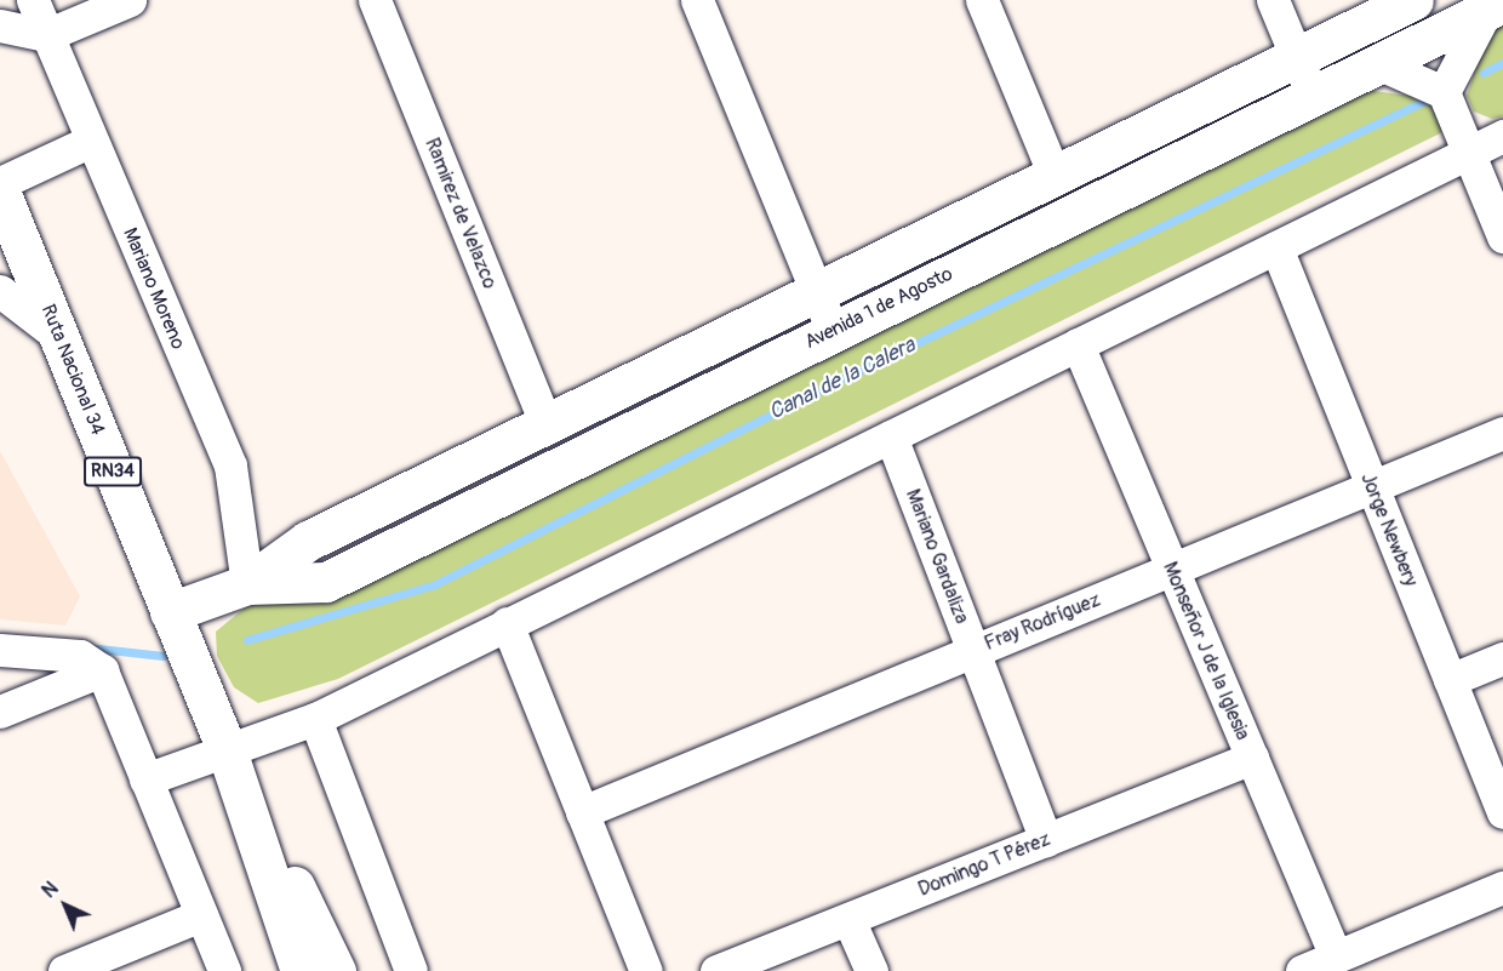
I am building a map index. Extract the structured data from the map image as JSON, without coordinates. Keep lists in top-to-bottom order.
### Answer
{
  "streets": {
    "main road": ["Avenida 1 de Agosto", "Ruta Nacional 34", "RN34"],
    "street": [
      "Ramirez de Velazco",
      "Mariano Moreno",
      "Jorge Newbery",
      "Mariano Gardaliza",
      "Fray Rodríguez",
      "Monseñor J de la Iglesia",
      "Domingo T Pérez"
    ]
  },
  "crossings": [
    ["Ramirez de Velazco", "Avenida 1 de Agosto"],
    ["Mariano Moreno", "Avenida 1 de Agosto"],
    ["Avenida 1 de Agosto", "Ruta Nacional 34"],
    ["Jorge Newbery", "Fray Rodríguez"],
    ["Mariano Gardaliza", "Fray Rodríguez"],
    ["Mariano Gardaliza", "Domingo T Pérez"],
    ["Fray Rodríguez", "Monseñor J de la Iglesia"],
    ["Monseñor J de la Iglesia", "Domingo T Pérez"]
  ],
  "water": ["Canal de la Calera"],
  "north": "top left"
}
